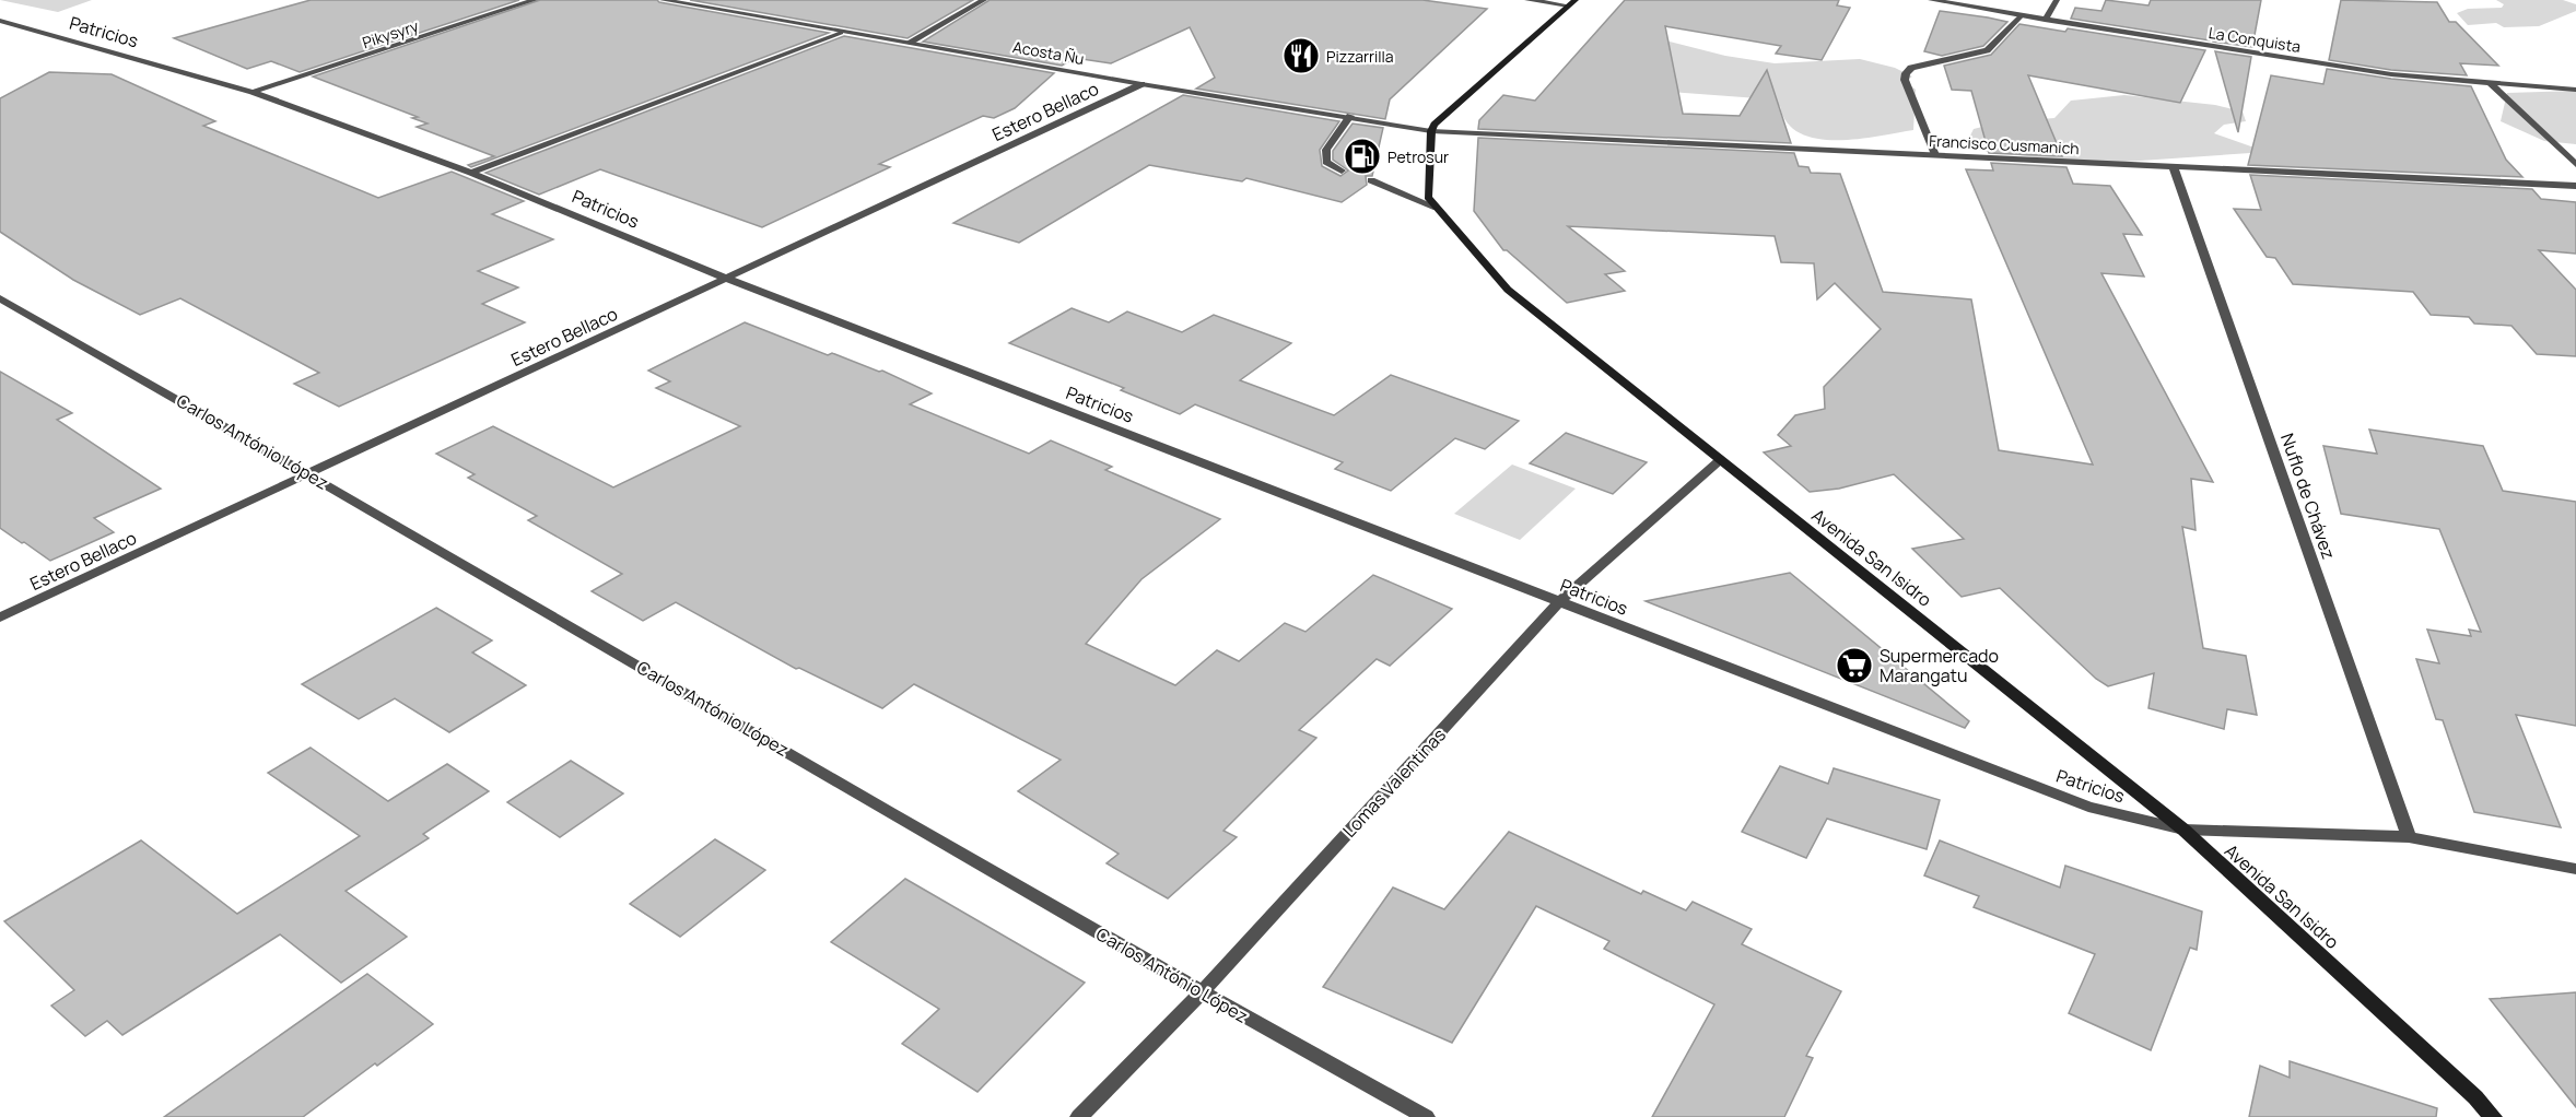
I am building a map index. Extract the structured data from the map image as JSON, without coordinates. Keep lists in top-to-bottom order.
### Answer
{
  "streets": {
    "main road": ["Avenida San Isidro"],
    "street": [
      "Patricios",
      "Pikysyry",
      "La Conquista",
      "Acosta Ñu",
      "Estero Bellaco",
      "Francisco Cusmanich",
      "Carlos António López",
      "Nuflo de Chávez",
      "Lomas Valentinas"
    ]
  },
  "crossings": [
    ["Patricios", "Pikysyry"],
    ["Patricios", "Estero Bellaco"],
    ["Patricios", "Nuflo de Chávez"],
    ["Patricios", "Avenida San Isidro"],
    ["Patricios", "Lomas Valentinas"],
    ["Acosta Ñu", "Estero Bellaco"],
    ["Acosta Ñu", "Francisco Cusmanich"],
    ["Acosta Ñu", "Avenida San Isidro"],
    ["Estero Bellaco", "Carlos António López"],
    ["Francisco Cusmanich", "Nuflo de Chávez"],
    ["Francisco Cusmanich", "Avenida San Isidro"],
    ["Carlos António López", "Lomas Valentinas"],
    ["Avenida San Isidro", "Lomas Valentinas"]
  ],
  "places": {
    "restaurant": ["Pizzarrilla"],
    "fuel station": ["Petrosur"],
    "supermarket": ["Supermercado Marangatu"]
  }
}
